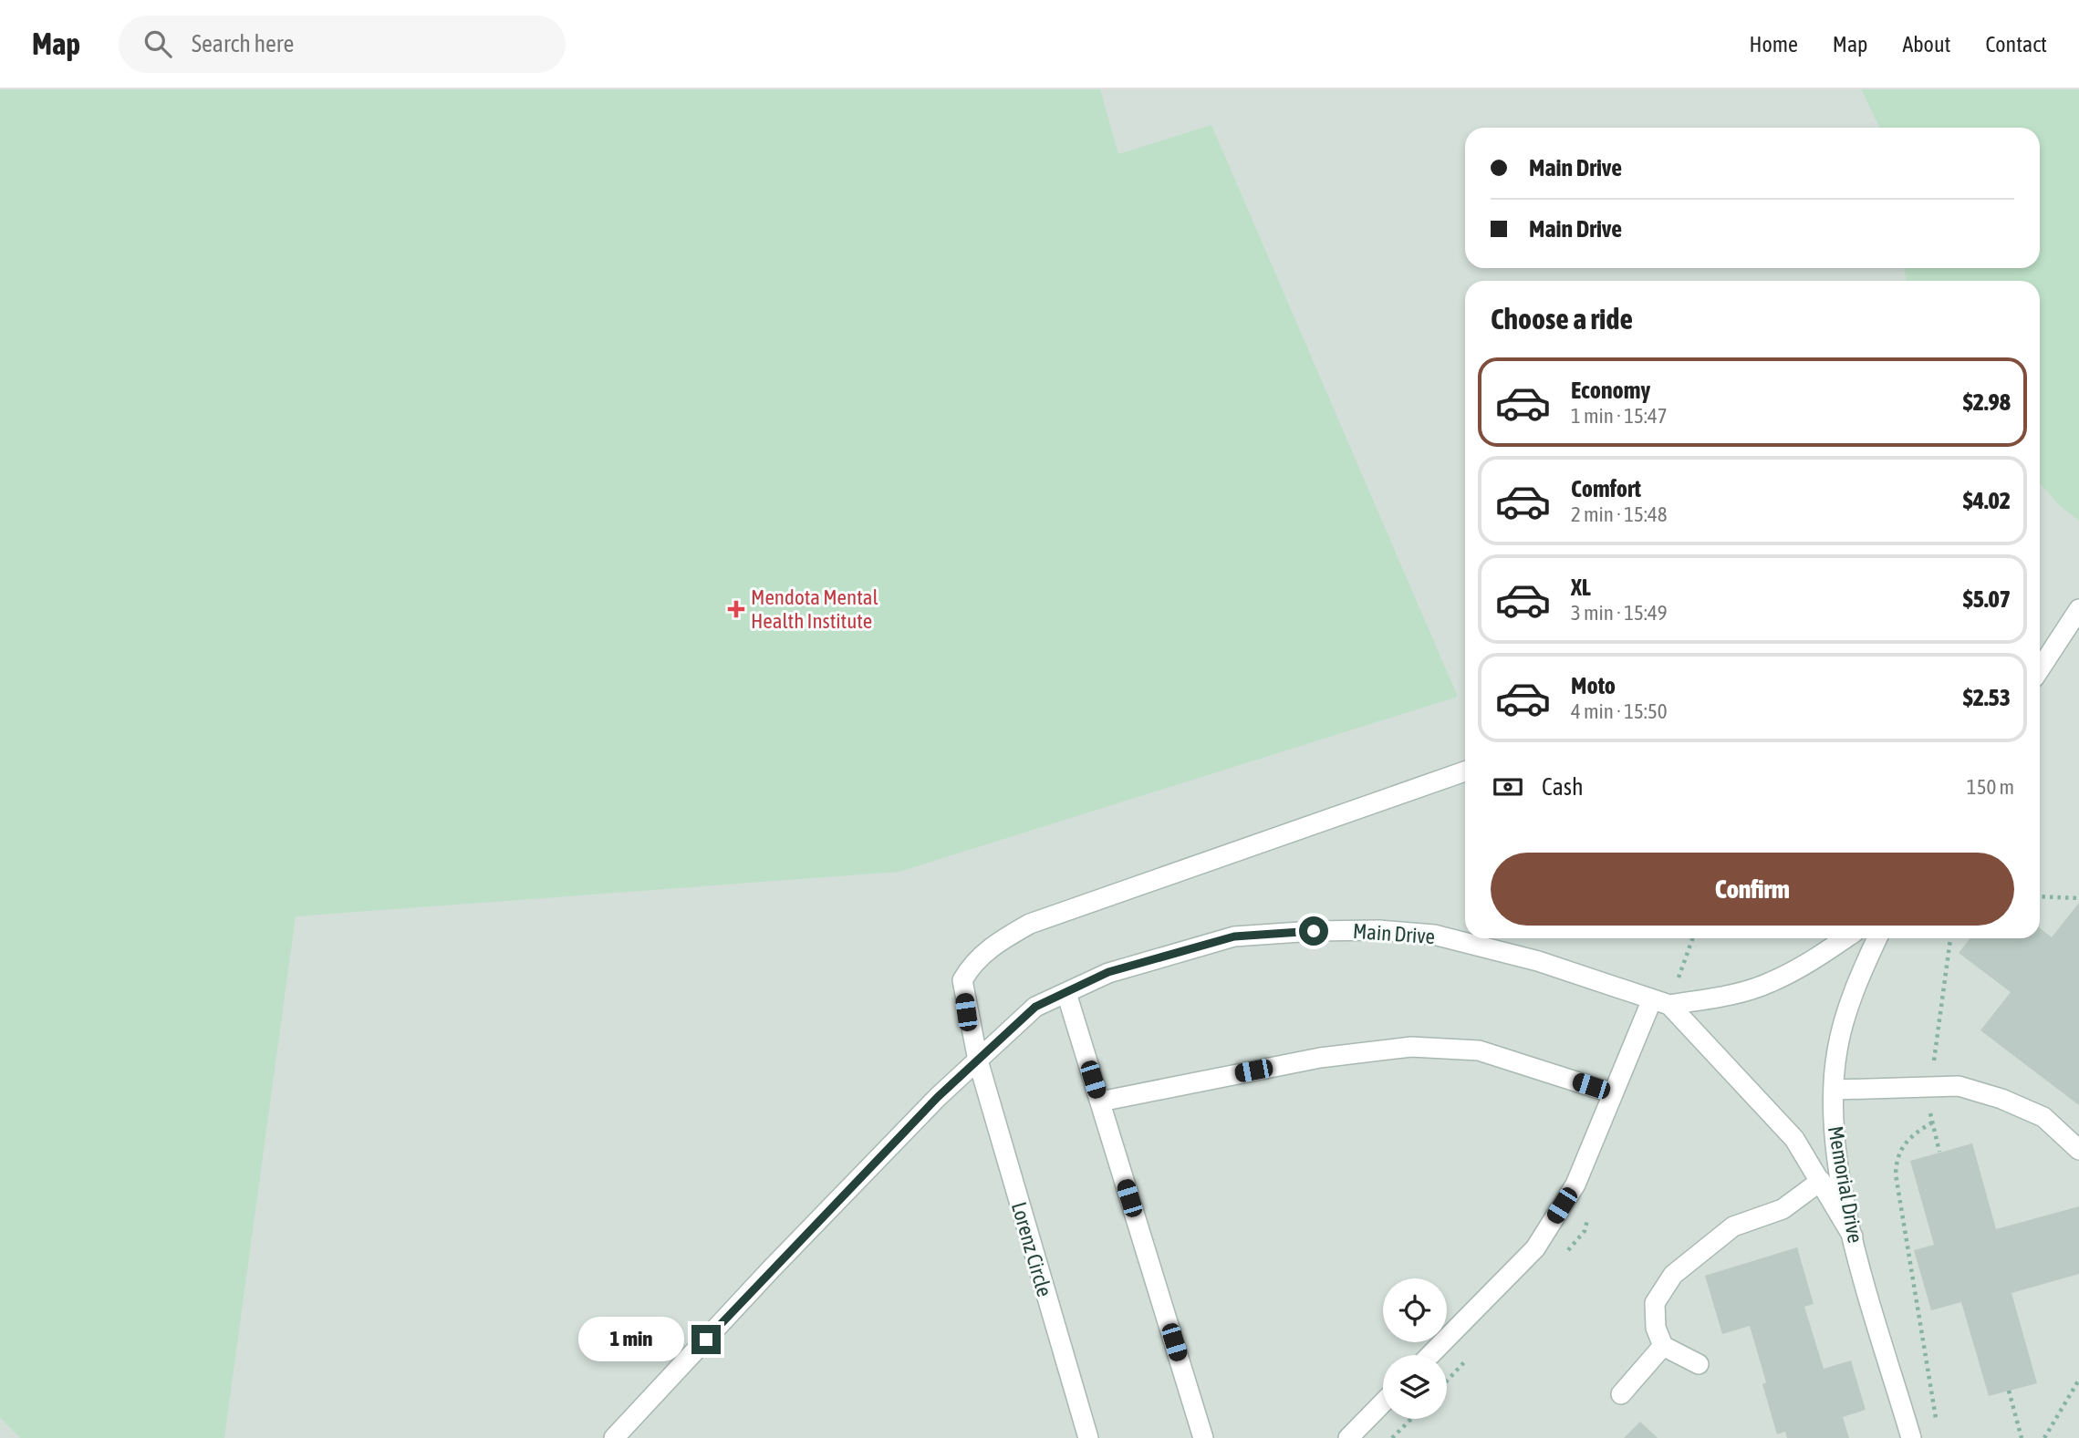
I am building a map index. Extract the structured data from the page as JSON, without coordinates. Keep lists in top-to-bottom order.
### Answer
{
  "streets": {
    "lane": ["Main Drive", "Memorial Drive", "Lorenz Circle"]
  },
  "crossings": [
    ["Main Drive", "Memorial Drive"],
    ["Main Drive", "Lorenz Circle"]
  ],
  "places": {
    "health": ["Mendota Mental Health Institute"]
  },
  "page": {
    "header": "Map",
    "search": "Search here",
    "nav": [
      "Home",
      "Map",
      "About",
      "Contact"
    ],
    "banner": ["Main Drive", "Main Drive"],
    "heading": "Choose a ride",
    "list": [
      {
        "name": "Economy",
        "note": "1 min · 15:47",
        "value": "$2.98"
      },
      {
        "name": "Comfort",
        "note": "2 min · 15:48",
        "value": "$4.02"
      },
      {
        "name": "XL",
        "note": "3 min · 15:49",
        "value": "$5.07"
      },
      {
        "name": "Moto",
        "note": "4 min · 15:50",
        "value": "$2.53"
      }
    ],
    "pay": ["Cash", "150 m"],
    "buttons": "Confirm",
    "bubble": "1 min"
  }
}
